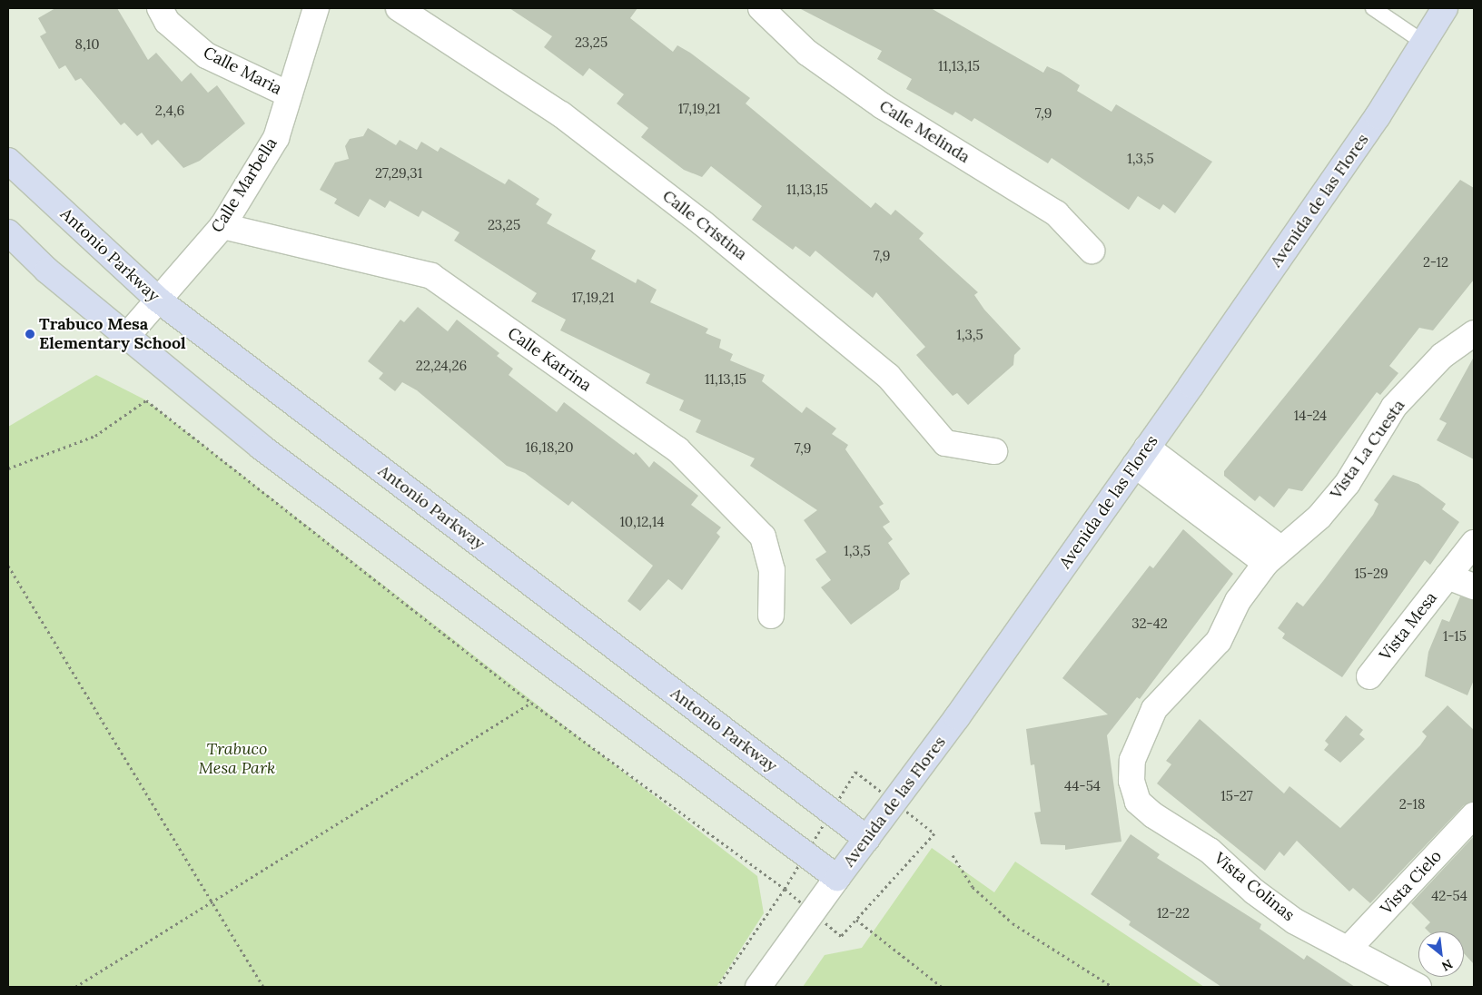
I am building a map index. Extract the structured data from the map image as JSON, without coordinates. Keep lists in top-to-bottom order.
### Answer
{
  "streets": {
    "main road": ["Avenida de las Flores", "Antonio Parkway"],
    "street": [
      "Calle Maria",
      "Calle Melinda",
      "Calle Marbella",
      "Calle Cristina",
      "Calle Katrina",
      "Vista La Cuesta",
      "Vista Mesa",
      "Vista Cielo",
      "Vista Colinas"
    ]
  },
  "crossings": [
    ["Calle Maria", "Calle Marbella"],
    ["Calle Marbella", "Antonio Parkway"],
    ["Calle Marbella", "Calle Katrina"],
    ["Avenida de las Flores", "Antonio Parkway"],
    ["Vista La Cuesta", "Vista Colinas"],
    ["Vista Cielo", "Vista Colinas"]
  ],
  "parks": ["Trabuco Mesa Park"],
  "places": ["Trabuco Mesa Elementary School"],
  "house_numbers": [
    "23,25",
    "8,10",
    "11,13,15",
    "17,19,21",
    "2,4,6",
    "7,9",
    "1,3,5",
    "27,29,31",
    "11,13,15",
    "23,25",
    "7,9",
    "2-12",
    "17,19,21",
    "1,3,5",
    "22,24,26",
    "11,13,15",
    "14-24",
    "16,18,20",
    "7,9",
    "10,12,14",
    "1,3,5",
    "15-29",
    "32-42",
    "1-15",
    "44-54",
    "15-27",
    "2-18",
    "42-54",
    "12-22"
  ],
  "north": "bottom right"
}
